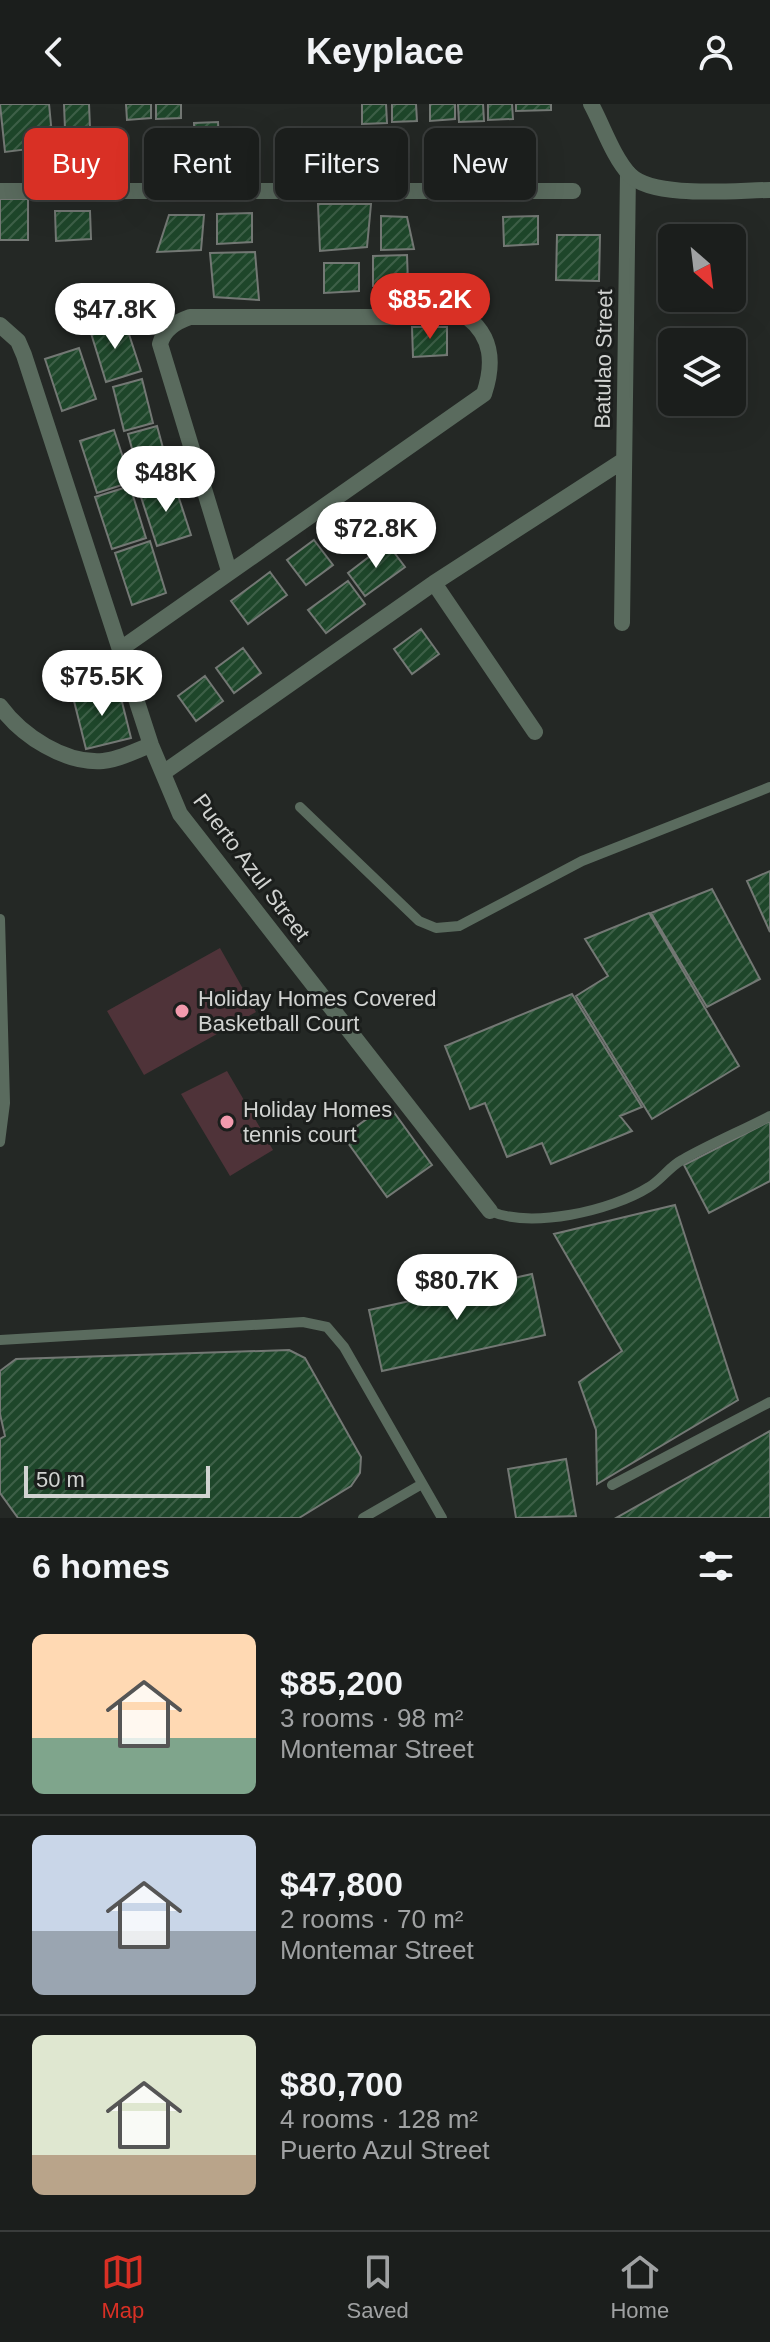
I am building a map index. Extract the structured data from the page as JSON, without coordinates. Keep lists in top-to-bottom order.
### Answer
{
  "streets": {
    "street": ["Batulao Street", "Puerto Azul Street"]
  },
  "places": ["Holiday Homes Covered Basketball Court", "Holiday Homes tennis court"],
  "scale_bar": "50 m",
  "north": "bottom right",
  "page": {
    "header": "Keyplace",
    "chip": [
      "Buy",
      "Rent",
      "Filters",
      "New"
    ],
    "price": [
      "$85.2K",
      "$47.8K",
      "$48K",
      "$72.8K",
      "$75.5K",
      "$80.7K"
    ],
    "scale": "50 m",
    "heading": "6 homes",
    "list": [
      {
        "name": "$85,200",
        "note": "3 rooms · 98 m² · Montemar Street"
      },
      {
        "name": "$47,800",
        "note": "2 rooms · 70 m² · Montemar Street"
      },
      {
        "name": "$80,700",
        "note": "4 rooms · 128 m² · Puerto Azul Street"
      }
    ],
    "tabs": ["Map", "Saved", "Home"]
  }
}
